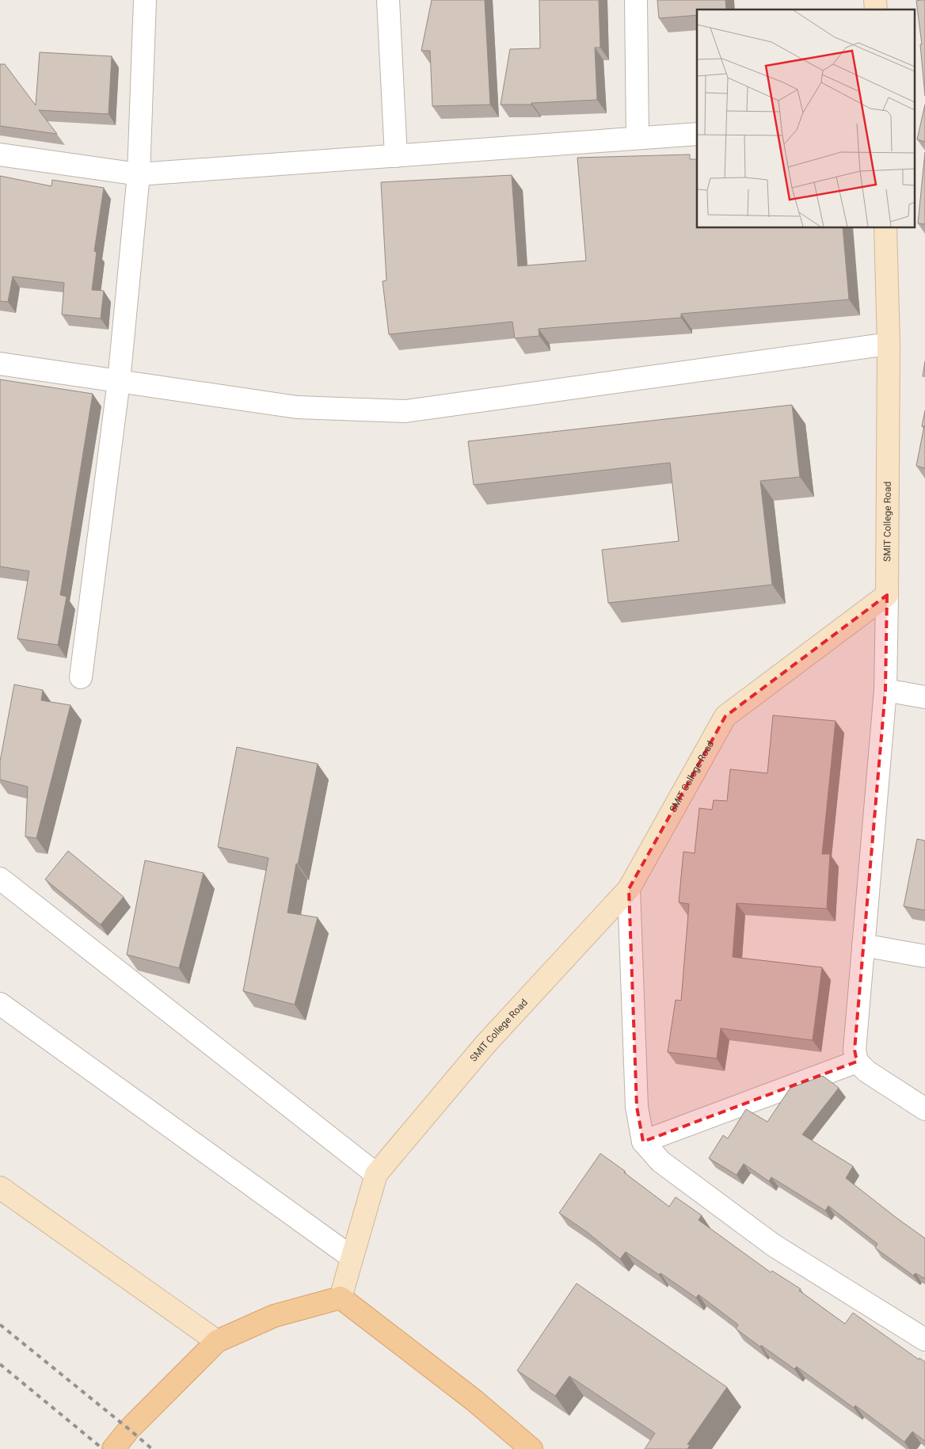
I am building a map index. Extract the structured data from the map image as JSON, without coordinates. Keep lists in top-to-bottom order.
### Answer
{
  "streets": {
    "main road": ["SMIT College Road"]
  }
}
